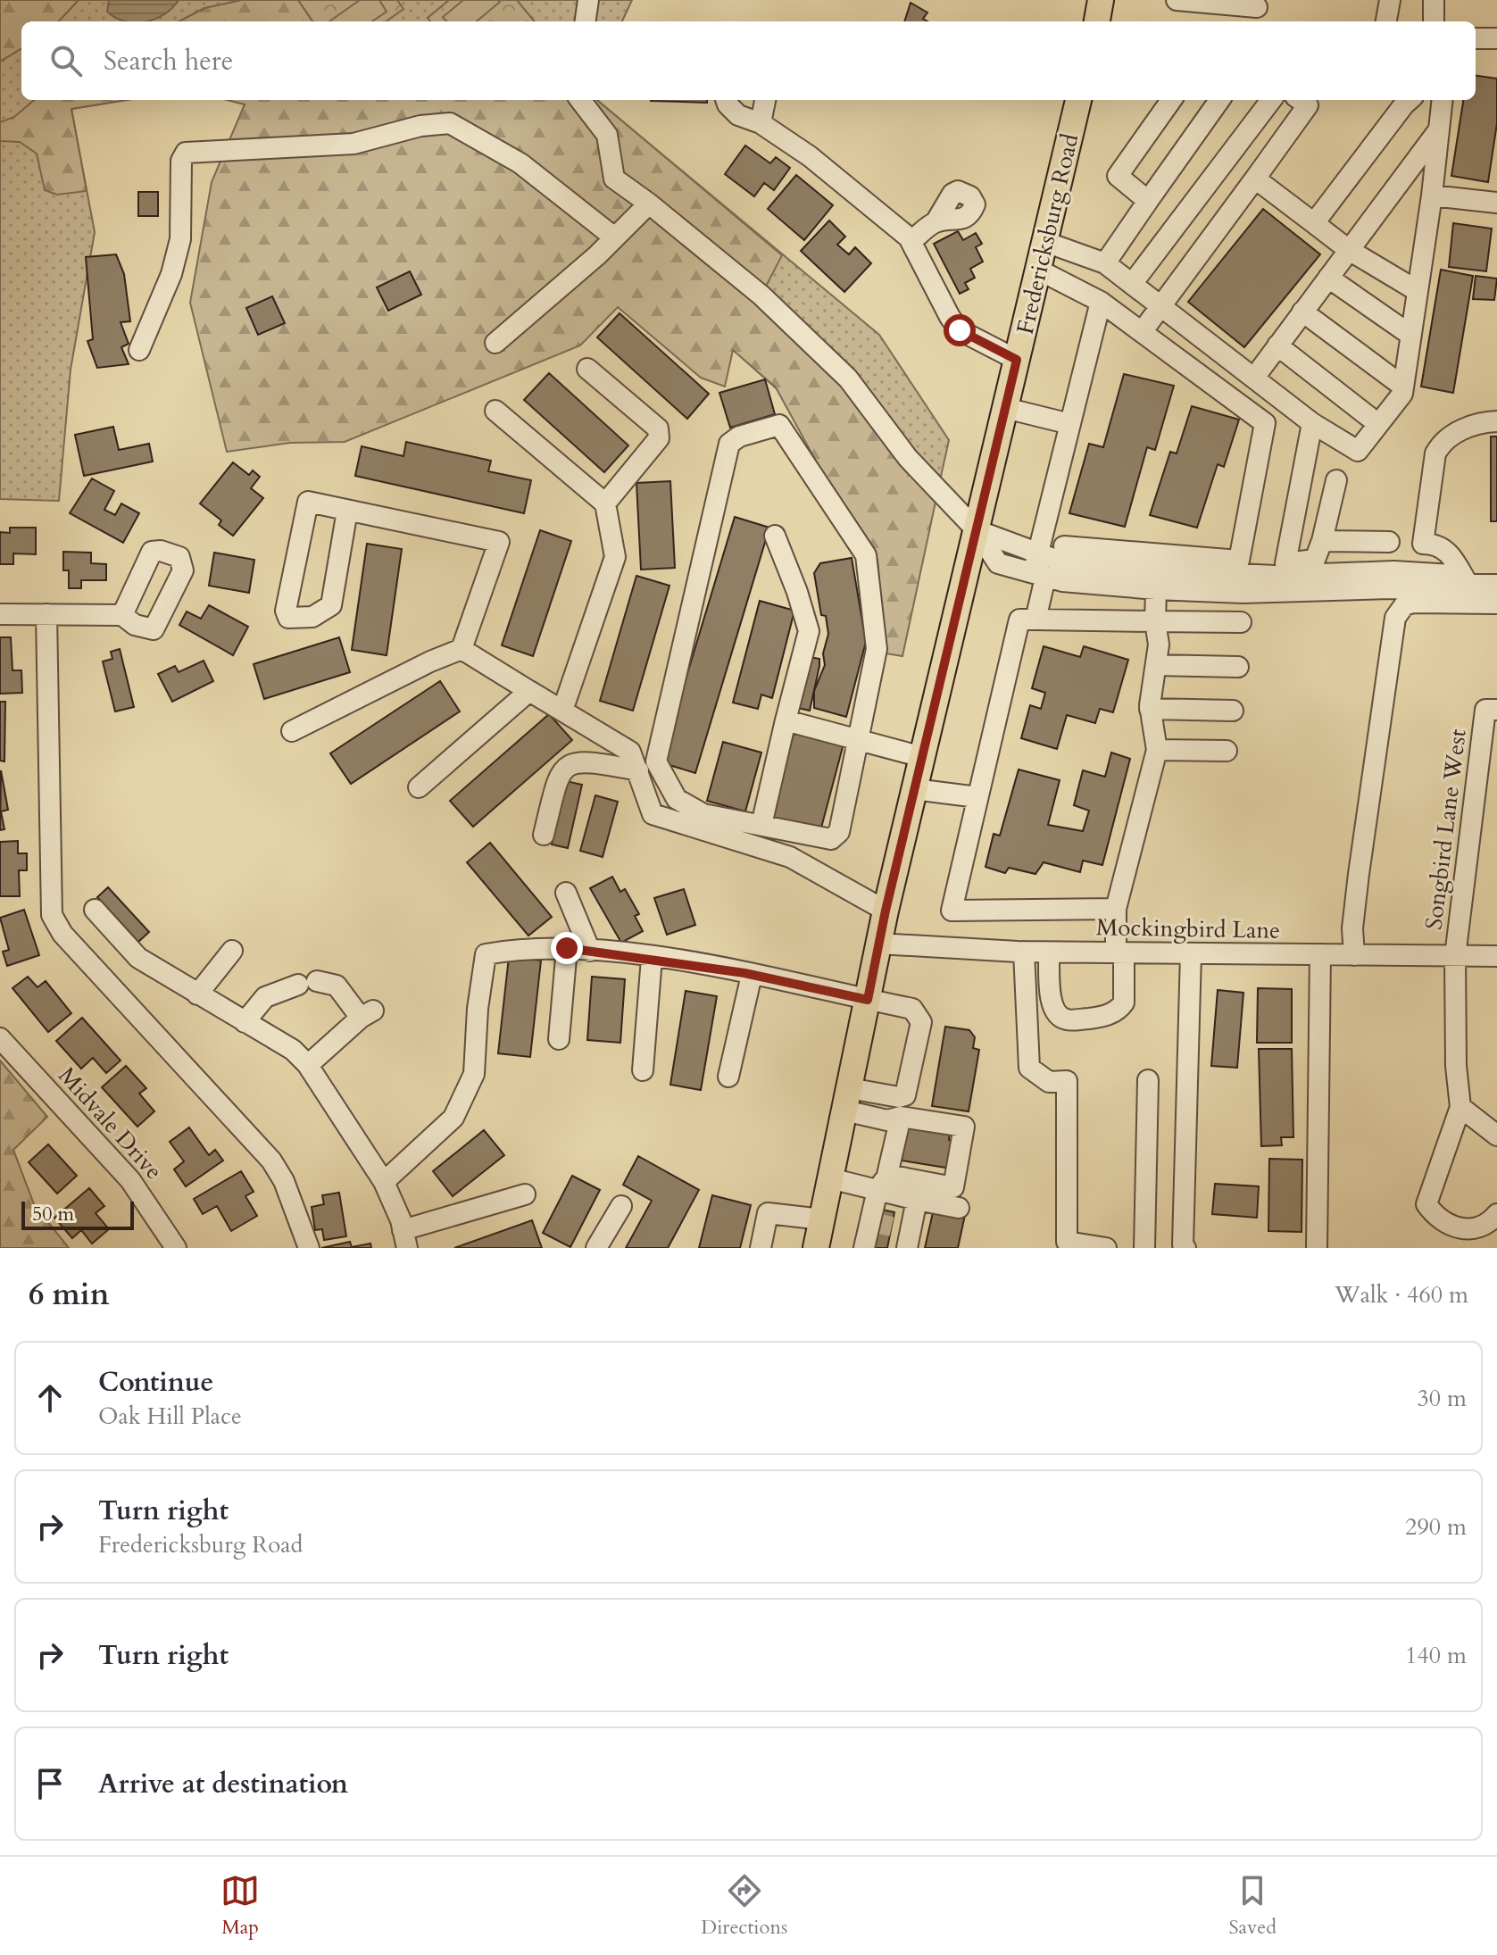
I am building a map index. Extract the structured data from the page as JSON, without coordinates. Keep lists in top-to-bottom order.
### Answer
{
  "streets": {
    "main road": ["Fredericksburg Road"],
    "street": ["Songbird Lane West", "Mockingbird Lane", "Midvale Drive"]
  },
  "crossings": [
    ["Fredericksburg Road", "Mockingbird Lane"],
    ["Songbird Lane West", "Mockingbird Lane"]
  ],
  "scale_bar": "50 m",
  "page": {
    "search": "Search here",
    "scale": "50 m",
    "heading": ["6 min", "Walk · 460 m"],
    "list": [
      ["Continue", "Oak Hill Place", "30 m"],
      ["Turn right", "Fredericksburg Road", "290 m"],
      ["Turn right", "140 m"],
      "Arrive at destination"
    ],
    "nav": ["Map", "Directions", "Saved"]
  }
}
